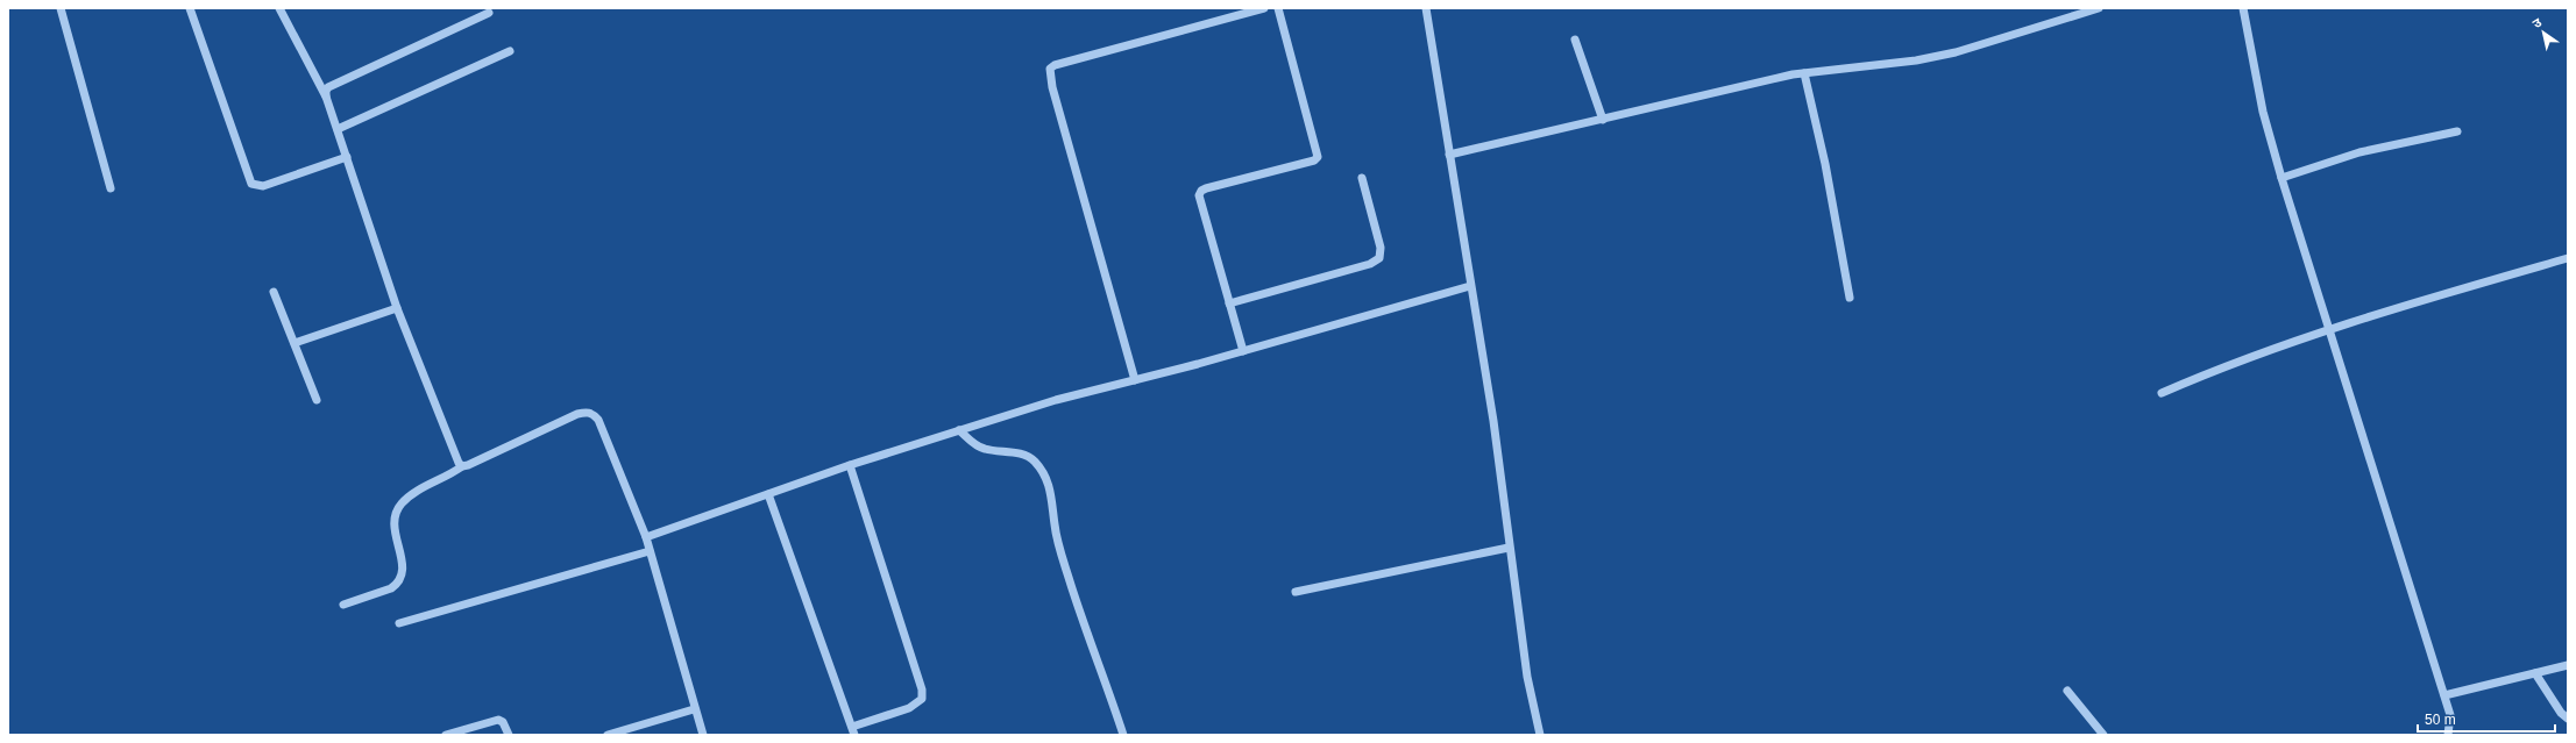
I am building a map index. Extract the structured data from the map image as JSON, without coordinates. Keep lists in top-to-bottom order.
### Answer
{
  "scale_bar": "50 m",
  "north": "top left"
}
